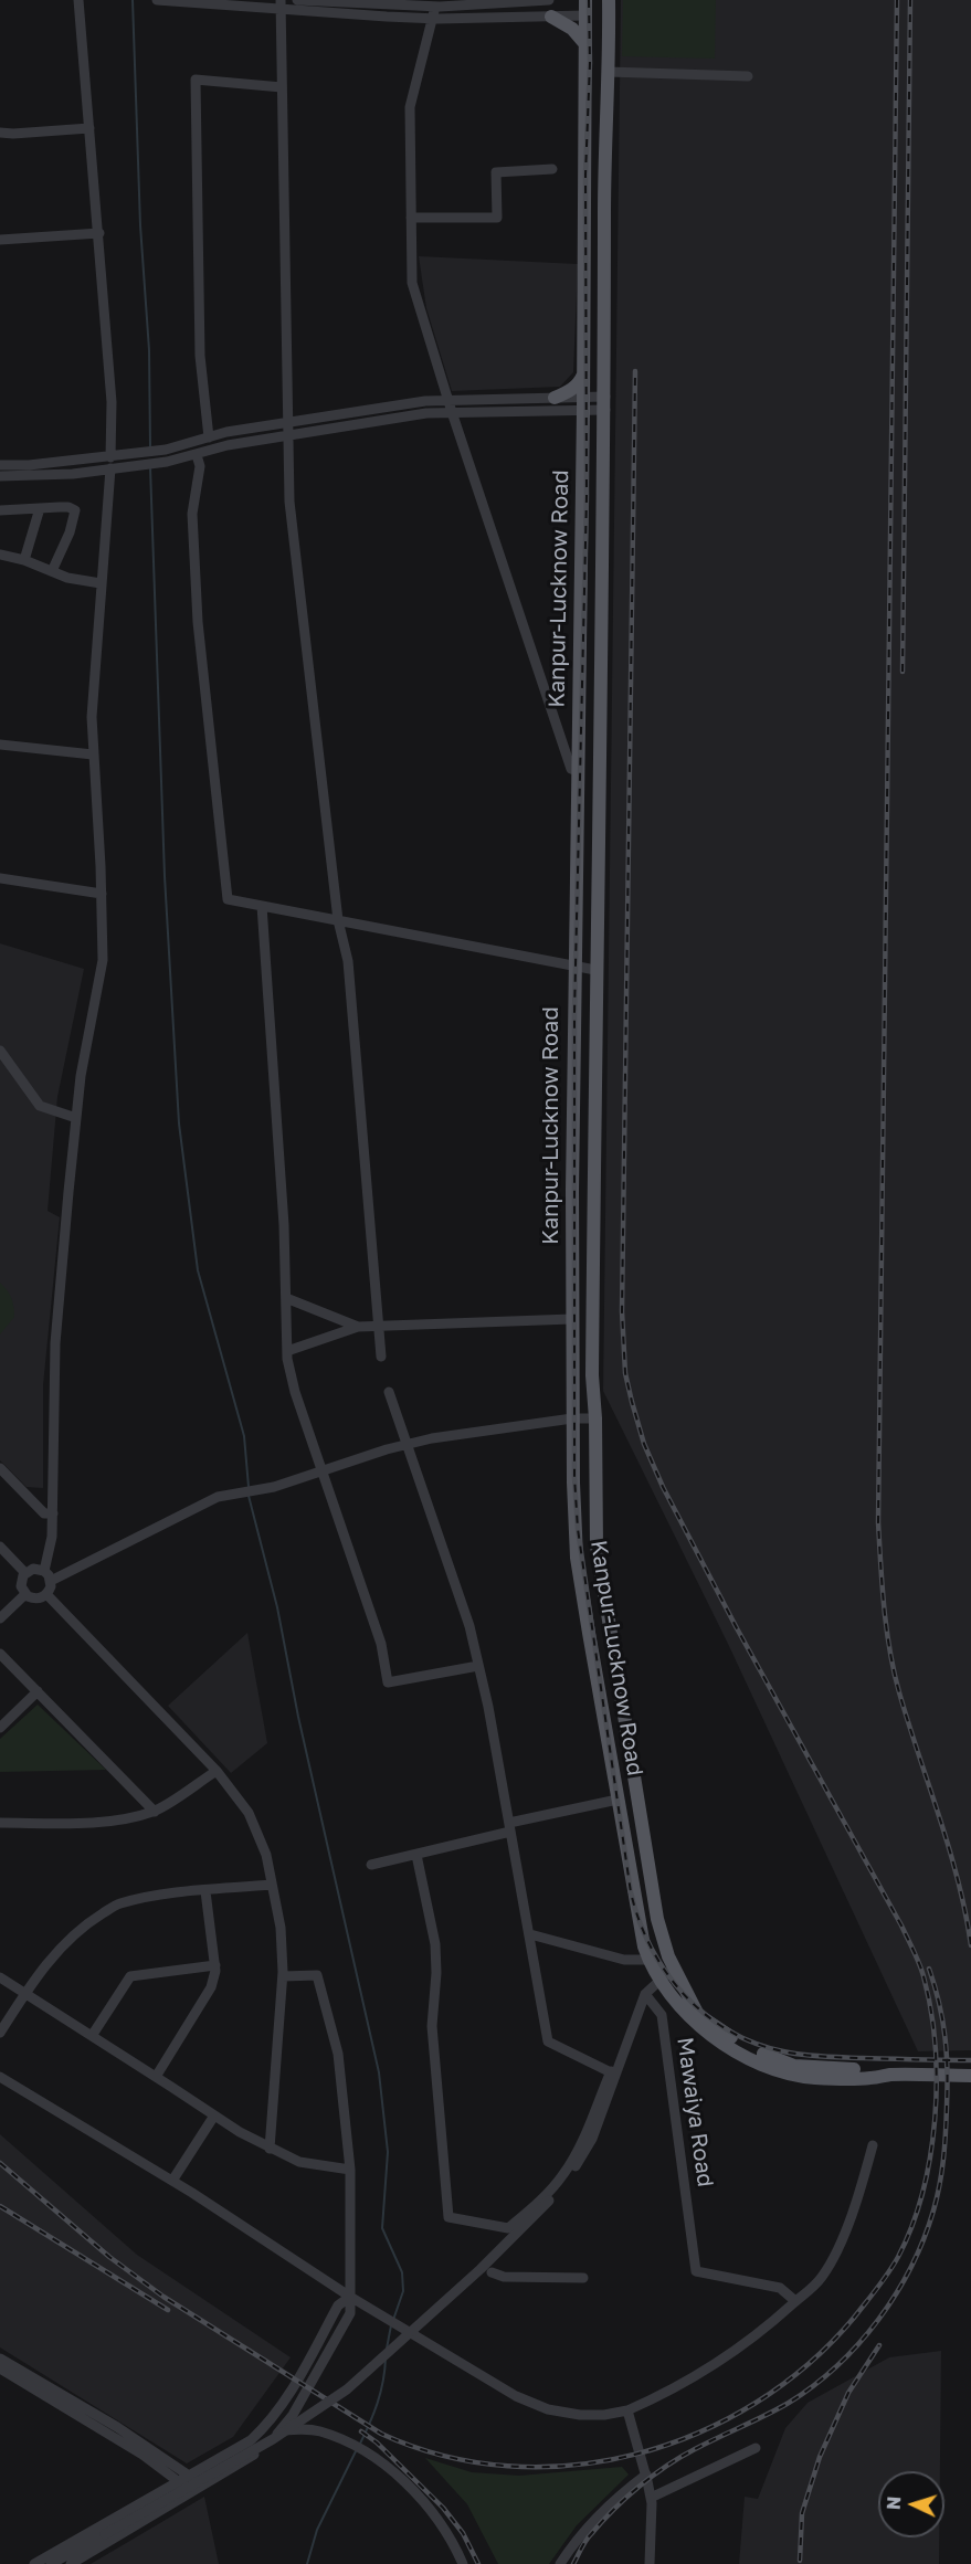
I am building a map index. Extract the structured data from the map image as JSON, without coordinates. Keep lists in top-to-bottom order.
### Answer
{
  "streets": {
    "main road": ["Kanpur-Lucknow Road"],
    "street": ["Mawaiya Road"]
  },
  "north": "left"
}
